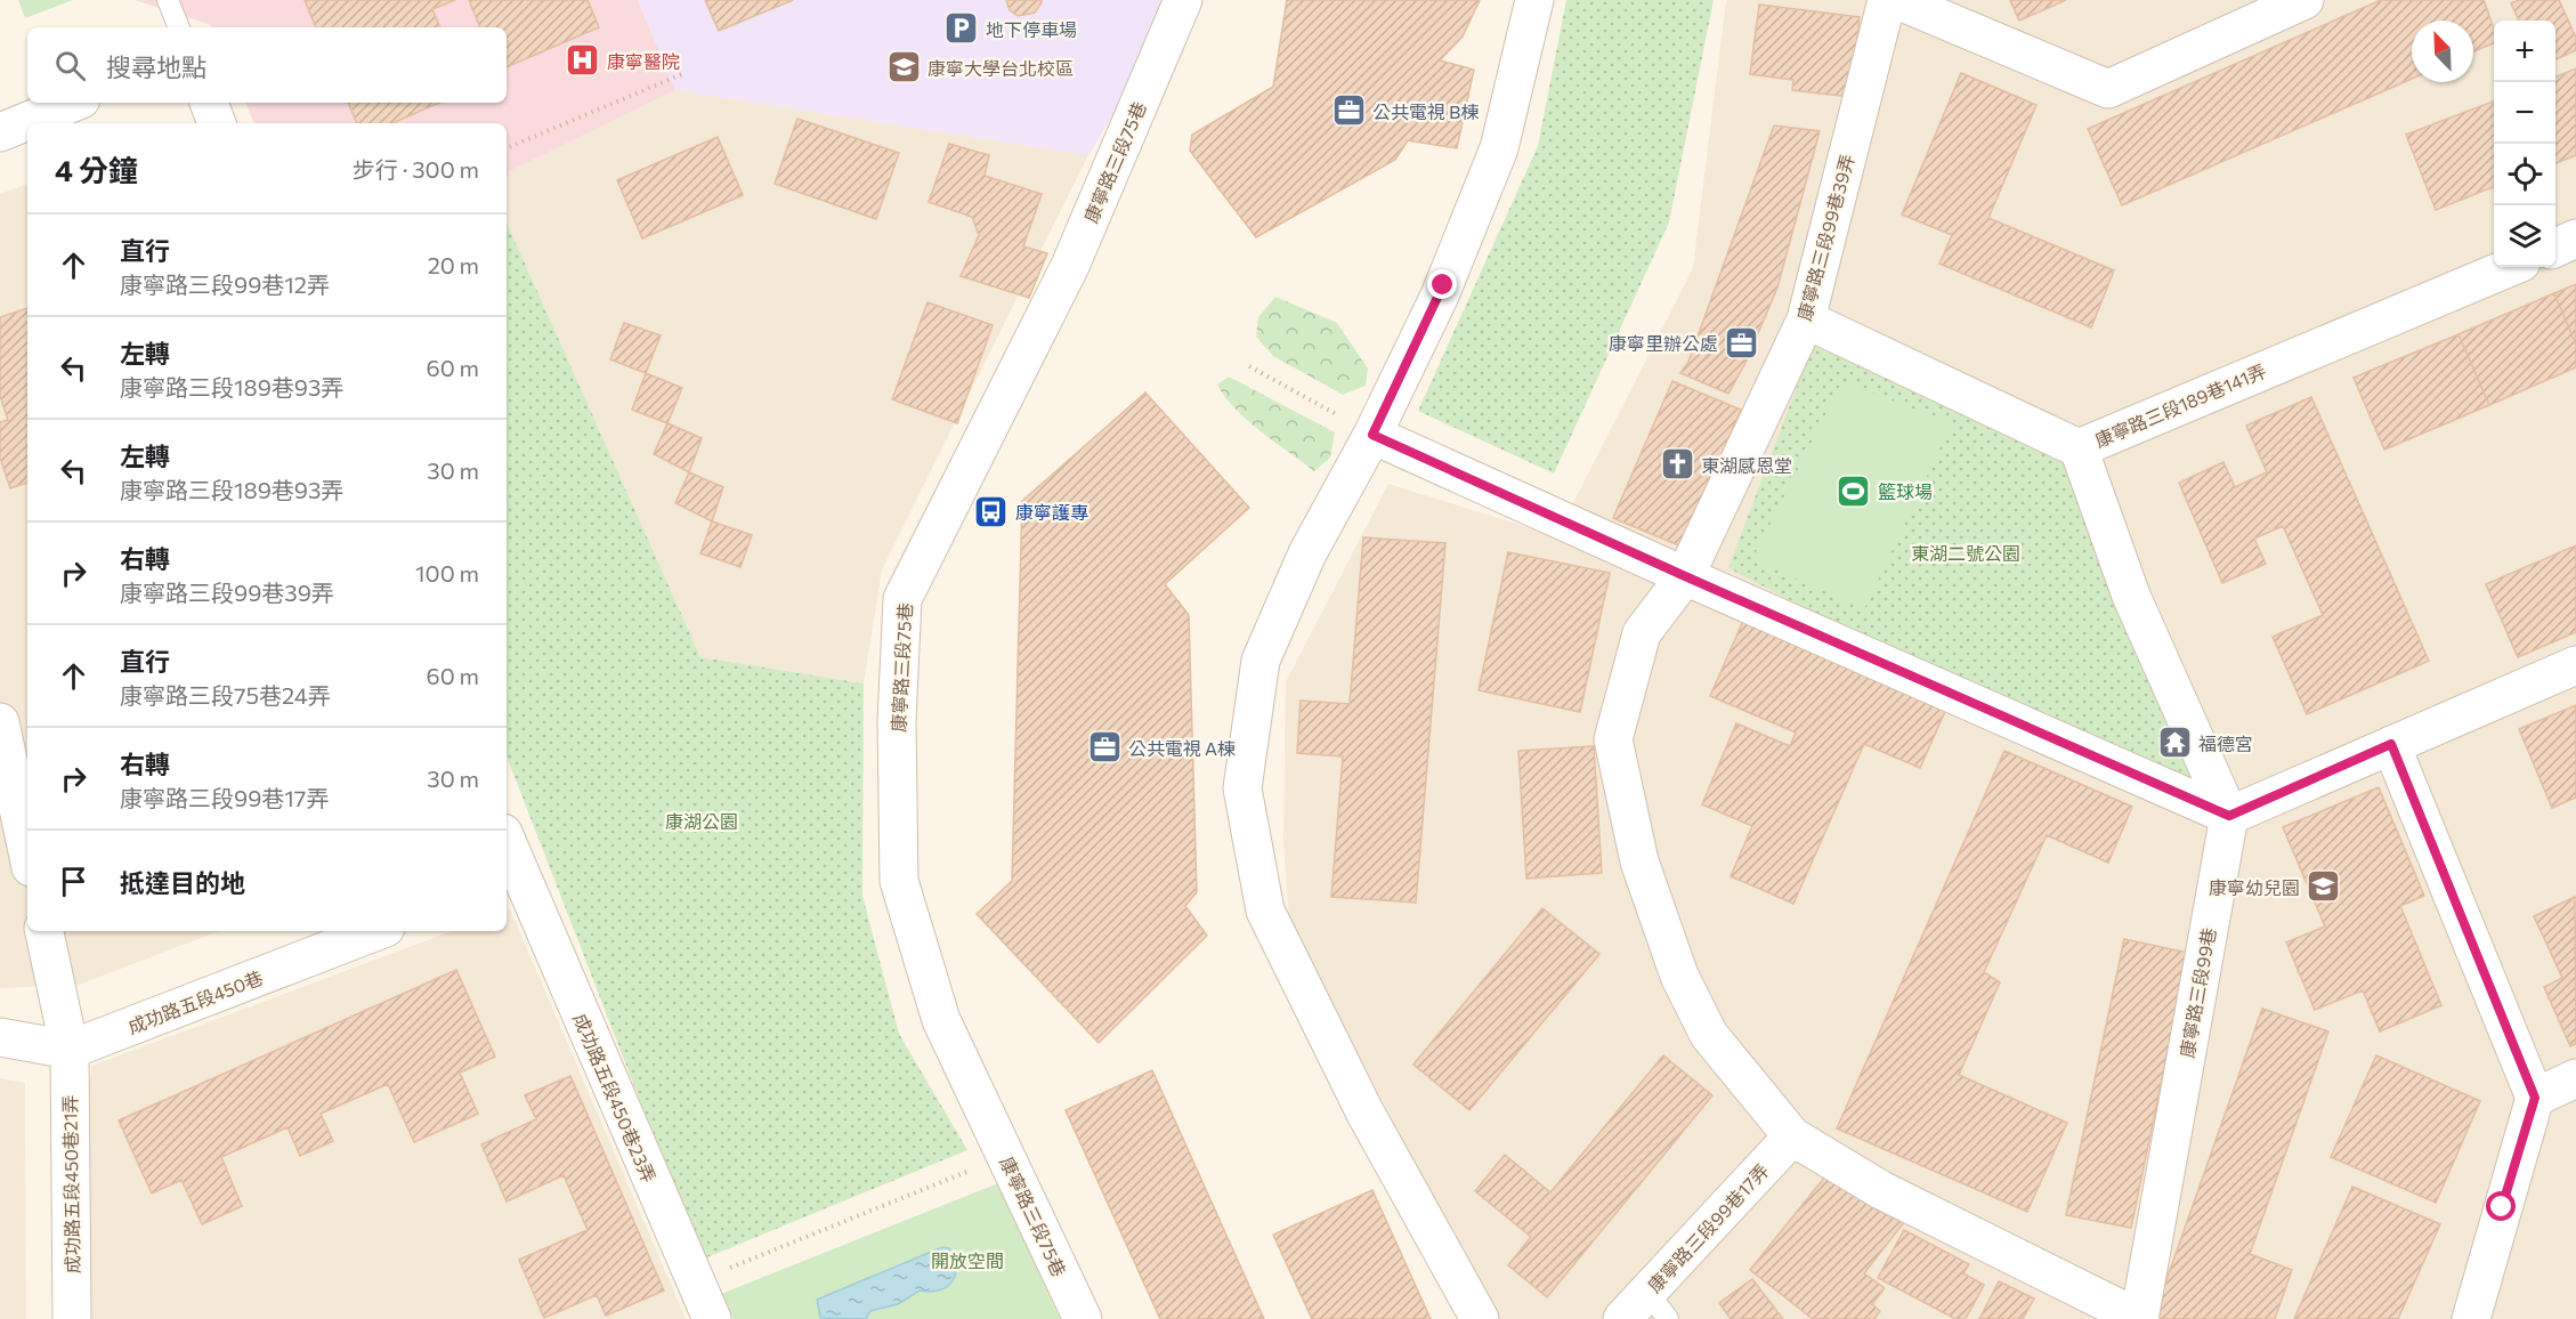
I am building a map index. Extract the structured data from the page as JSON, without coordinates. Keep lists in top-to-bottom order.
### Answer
{
  "streets": {
    "street": [
      "康寧路三段75巷",
      "康寧路三段99巷39弄",
      "康寧路三段189巷141弄",
      "康寧路三段99巷",
      "成功路五段450巷",
      "成功路五段450巷23弄",
      "成功路五段450巷21弄",
      "康寧路三段99巷17弄"
    ]
  },
  "crossings": [
    ["康寧路三段99巷39弄", "康寧路三段189巷141弄"],
    ["康寧路三段99巷39弄", "康寧路三段99巷"],
    ["康寧路三段99巷39弄", "康寧路三段99巷17弄"],
    ["成功路五段450巷", "成功路五段450巷21弄"]
  ],
  "parks": ["東湖二號公園", "康湖公園", "開放空間"],
  "places": {
    "parking": ["地下停車場"],
    "hospital": ["康寧醫院"],
    "school or university": ["康寧大學台北校區", "康寧幼兒園"],
    "office": ["公共電視 B棟", "康寧里辦公處", "公共電視 A棟"],
    "church": ["東湖感恩堂"],
    "sports": ["籃球場"],
    "bus stop": ["康寧護專"],
    "temple": ["福德宮"]
  },
  "north": "top left",
  "page": {
    "map_buttons": ["+", "−"],
    "search": "搜尋地點",
    "heading": ["4 分鐘", "步行 · 300 m"],
    "list": [
      ["直行", "康寧路三段99巷12弄", "20 m"],
      ["左轉", "康寧路三段189巷93弄", "60 m"],
      ["左轉", "康寧路三段189巷93弄", "30 m"],
      ["右轉", "康寧路三段99巷39弄", "100 m"],
      ["直行", "康寧路三段75巷24弄", "60 m"],
      ["右轉", "康寧路三段99巷17弄", "30 m"],
      "抵達目的地"
    ]
  }
}
